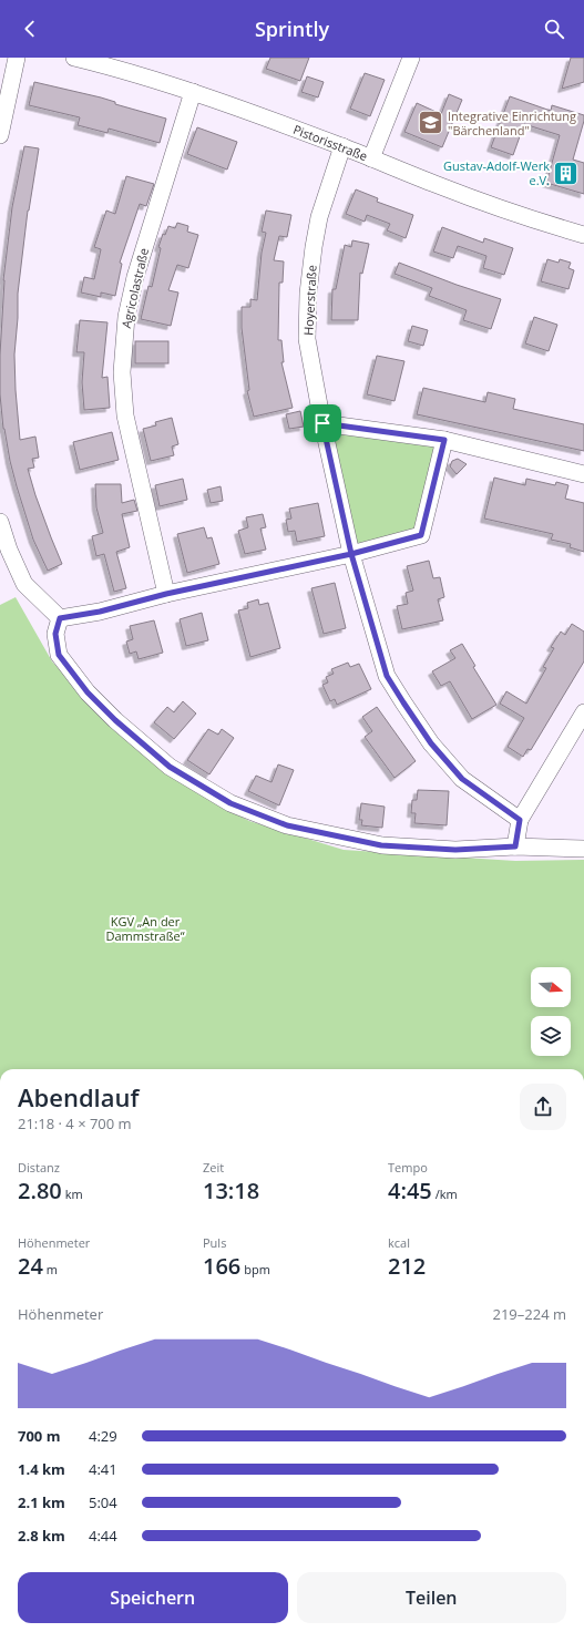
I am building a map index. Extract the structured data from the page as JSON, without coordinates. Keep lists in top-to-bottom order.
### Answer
{
  "streets": {
    "street": ["Pistorisstraße", "Agricolastraße", "Hoyerstraße"]
  },
  "crossings": [
    ["Pistorisstraße", "Agricolastraße"],
    ["Pistorisstraße", "Hoyerstraße"]
  ],
  "parks": ["KGV „An der Dammstraße“"],
  "places": {
    "school or university": ["Integrative Einrichtung \"Bärchenland\""],
    "building": ["Gustav-Adolf-Werk e.V."]
  },
  "north": "right",
  "page": {
    "header": "Sprintly",
    "heading": ["Abendlauf", "21:18 · 4 × 700 m"],
    "stats": [
      ["Distanz", "2.80 km"],
      ["Zeit", "13:18"],
      ["Tempo", "4:45 /km"],
      ["Höhenmeter", "24 m"],
      ["Puls", "166 bpm"],
      ["kcal", "212"]
    ],
    "chart": ["Höhenmeter", "219–224 m"],
    "list": [
      {
        "name": "700 m",
        "note": "4:29"
      },
      {
        "name": "1.4 km",
        "note": "4:41"
      },
      {
        "name": "2.1 km",
        "note": "5:04"
      },
      {
        "name": "2.8 km",
        "note": "4:44"
      }
    ],
    "buttons": ["Speichern", "Teilen"]
  }
}
